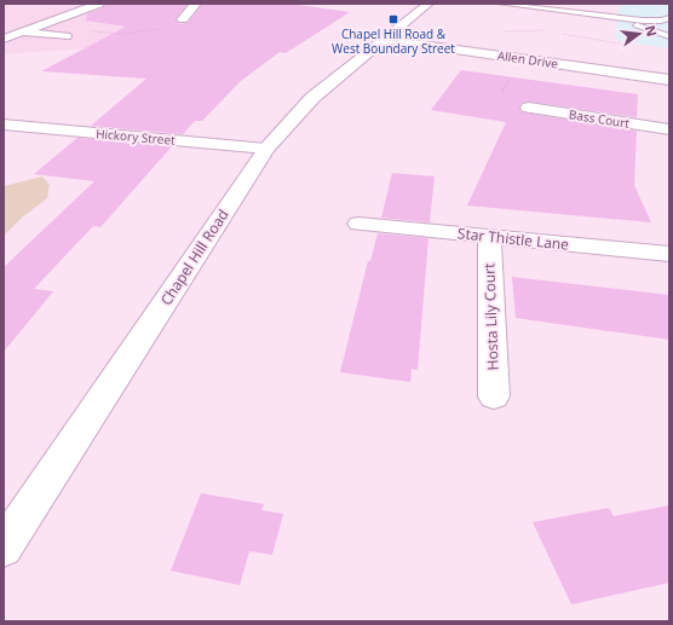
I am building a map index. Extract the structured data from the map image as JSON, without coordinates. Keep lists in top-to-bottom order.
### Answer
{
  "streets": {
    "street": [
      "Allen Drive",
      "Bass Court",
      "Hickory Street",
      "Star Thistle Lane",
      "Chapel Hill Road",
      "Hosta Lily Court"
    ]
  },
  "crossings": [
    ["Allen Drive", "Chapel Hill Road"],
    ["Hickory Street", "Chapel Hill Road"],
    ["Star Thistle Lane", "Hosta Lily Court"]
  ],
  "places": {
    "transit": ["Chapel Hill Road & West Boundary Street"]
  },
  "north": "right"
}
